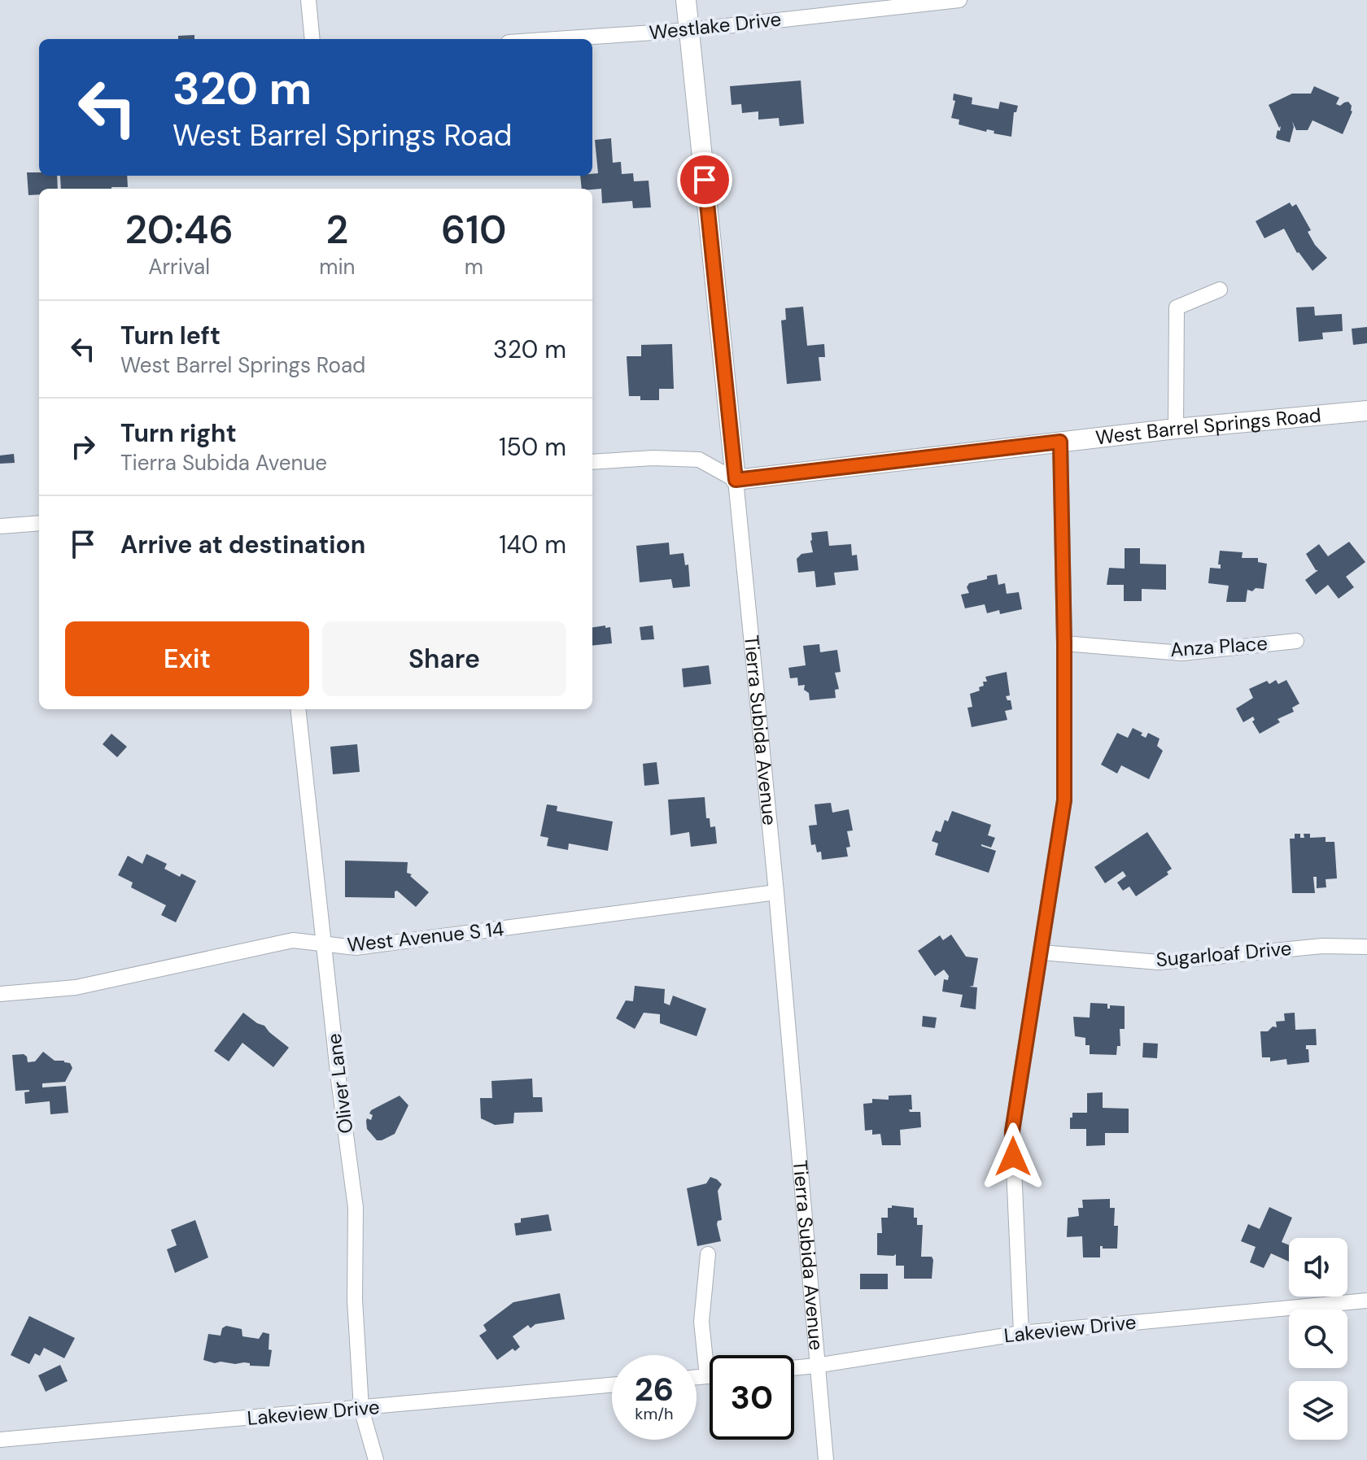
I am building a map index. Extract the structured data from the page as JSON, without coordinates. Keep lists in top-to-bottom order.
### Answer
{
  "streets": {
    "street": [
      "Westlake Drive",
      "West Barrel Springs Road",
      "Anza Place",
      "Tierra Subida Avenue",
      "West Avenue S 14",
      "Sugarloaf Drive",
      "Oliver Lane",
      "Lakeview Drive"
    ]
  },
  "crossings": [
    ["Westlake Drive", "Tierra Subida Avenue"],
    ["West Barrel Springs Road", "Tierra Subida Avenue"],
    ["Tierra Subida Avenue", "West Avenue S 14"],
    ["Tierra Subida Avenue", "Lakeview Drive"],
    ["West Avenue S 14", "Oliver Lane"],
    ["Oliver Lane", "Lakeview Drive"]
  ],
  "page": {
    "turn": ["320 m", "West Barrel Springs Road"],
    "eta": [
      "20:46",
      "Arrival",
      "2",
      "min",
      "610",
      "m"
    ],
    "list": [
      {
        "name": "Turn left",
        "note": "West Barrel Springs Road",
        "value": "320 m"
      },
      {
        "name": "Turn right",
        "note": "Tierra Subida Avenue",
        "value": "150 m"
      },
      {
        "name": "Arrive at destination",
        "value": "140 m"
      }
    ],
    "buttons": ["Exit", "Share"],
    "speed": "26 km/h",
    "limit": "30"
  }
}
